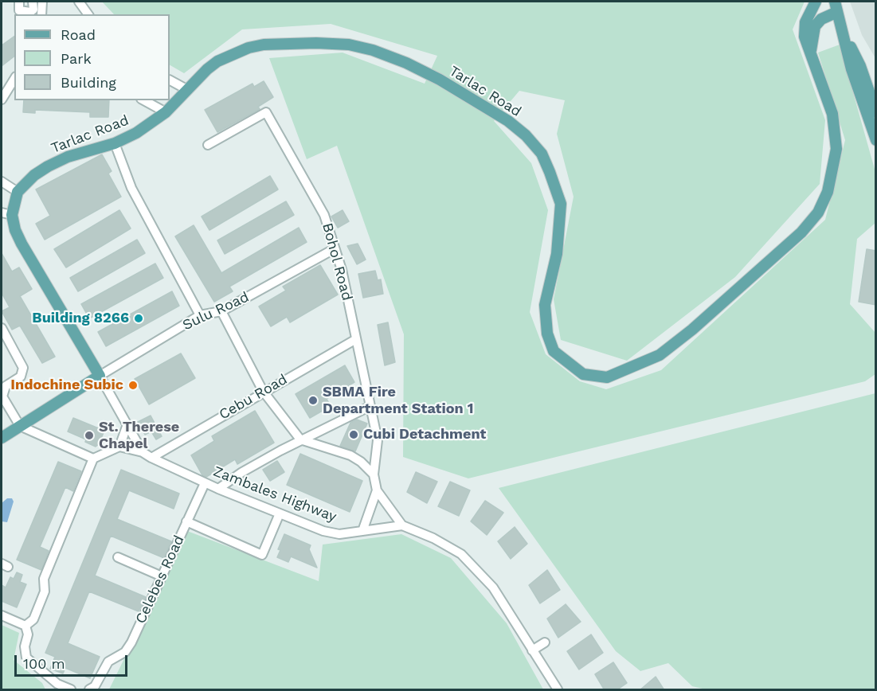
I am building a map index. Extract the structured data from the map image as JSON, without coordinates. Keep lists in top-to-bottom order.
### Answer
{
  "streets": {
    "main road": ["Tarlac Road"],
    "street": [
      "Bohol Road",
      "Sulu Road",
      "Cebu Road",
      "Zambales Highway",
      "Celebes Road"
    ]
  },
  "crossings": [
    ["Bohol Road", "Sulu Road"],
    ["Bohol Road", "Cebu Road"],
    ["Bohol Road", "Zambales Highway"],
    ["Sulu Road", "Zambales Highway"],
    ["Cebu Road", "Zambales Highway"],
    ["Zambales Highway", "Celebes Road"]
  ],
  "places": [
    "Building 8266",
    "Indochine Subic",
    "SBMA Fire Department Station 1",
    "Cubi Detachment",
    "St. Therese Chapel"
  ],
  "legend": ["Road", "Park", "Building"],
  "scale_bar": "100 m"
}
